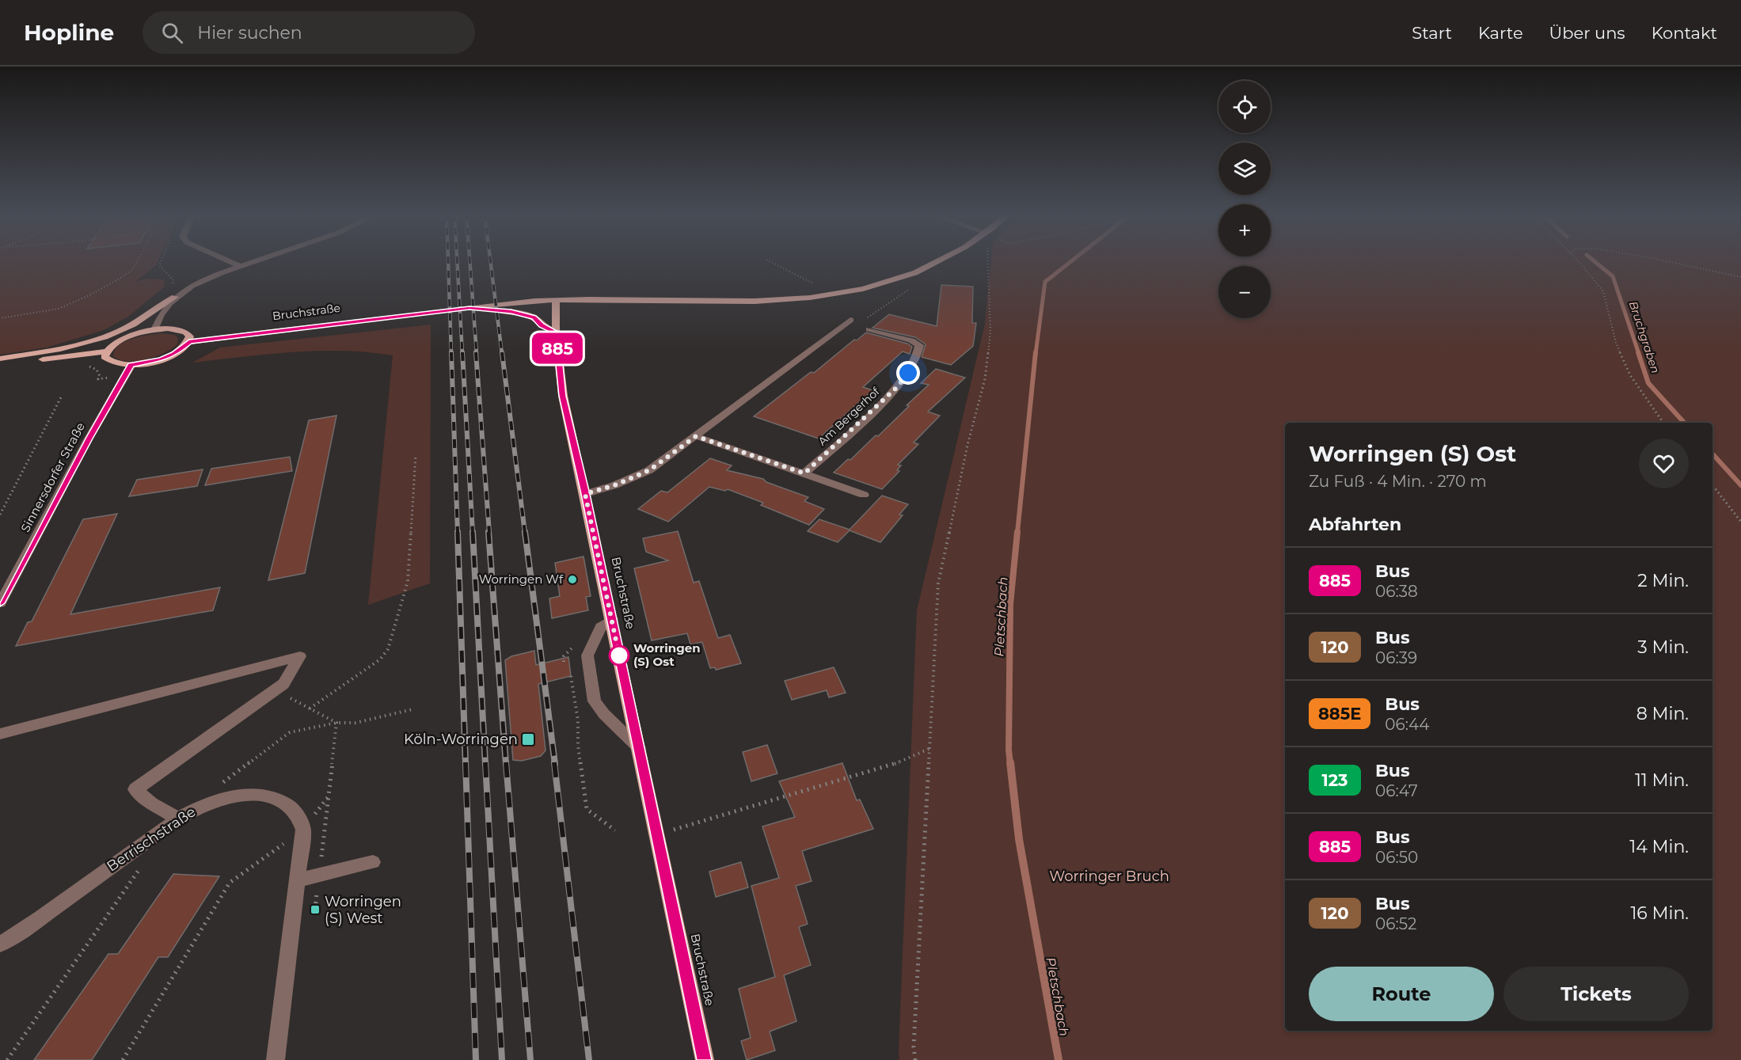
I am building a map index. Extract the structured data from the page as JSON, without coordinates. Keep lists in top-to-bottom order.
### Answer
{
  "streets": {
    "main road": ["Bruchstraße"],
    "street": ["Am Bergerhof", "Sinnersdorfer Straße", "Berrischstraße"]
  },
  "water": ["Bruchgraben", "Pletschbach"],
  "parks": ["Worringer Bruch"],
  "places": {
    "other": ["Worringen Wf", "Worringen (S) Ost"],
    "transit": ["Köln-Worringen", "Worringen (S) West"]
  },
  "lines": ["bus line 885"],
  "page": {
    "header": "Hopline",
    "search": "Hier suchen",
    "nav": [
      "Start",
      "Karte",
      "Über uns",
      "Kontakt"
    ],
    "on_map": "885",
    "map_buttons": ["+", "−"],
    "heading": [
      ["Worringen (S) Ost", "Zu Fuß · 4 Min. · 270 m"],
      "Abfahrten"
    ],
    "list": [
      {
        "mark": "885",
        "name": "Bus",
        "note": "06:38",
        "value": "2 Min."
      },
      {
        "mark": "120",
        "name": "Bus",
        "note": "06:39",
        "value": "3 Min."
      },
      {
        "mark": "885E",
        "name": "Bus",
        "note": "06:44",
        "value": "8 Min."
      },
      {
        "mark": "123",
        "name": "Bus",
        "note": "06:47",
        "value": "11 Min."
      },
      {
        "mark": "885",
        "name": "Bus",
        "note": "06:50",
        "value": "14 Min."
      },
      {
        "mark": "120",
        "name": "Bus",
        "note": "06:52",
        "value": "16 Min."
      }
    ],
    "buttons": ["Route", "Tickets"]
  }
}
